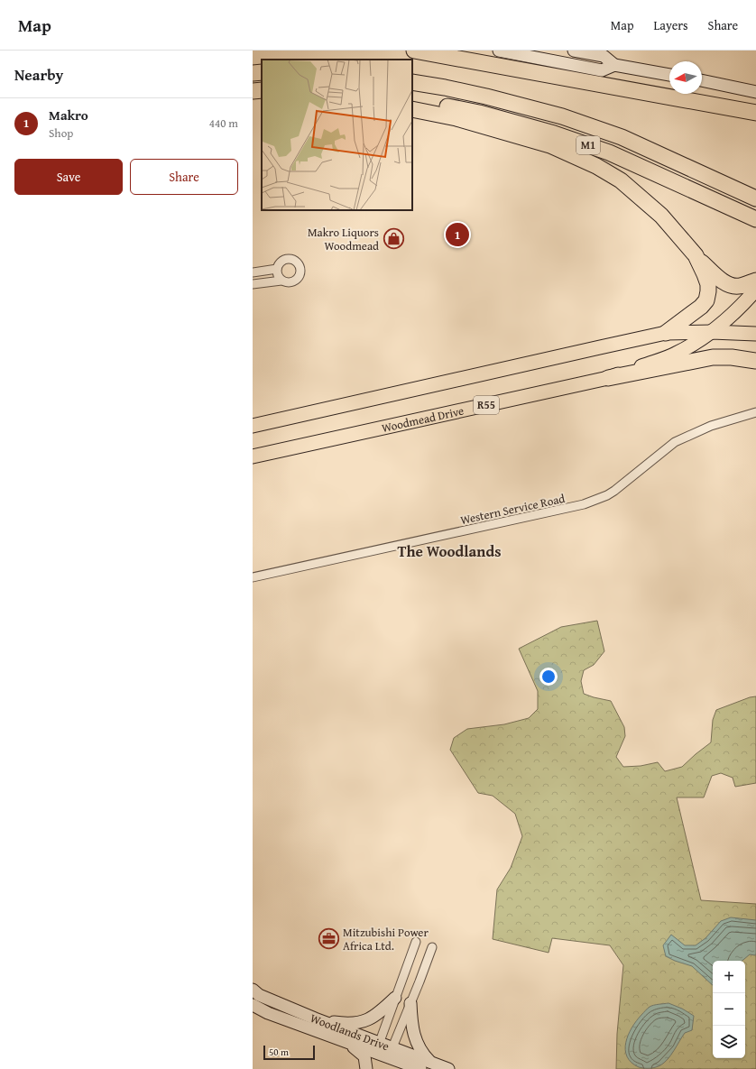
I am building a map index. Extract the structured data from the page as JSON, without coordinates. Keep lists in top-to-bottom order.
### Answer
{
  "streets": {
    "highway": ["M1"],
    "main road": ["R55", "Woodmead Drive", "Woodlands Drive"],
    "street": ["Western Service Road"]
  },
  "districts": ["The Woodlands"],
  "places": {
    "shop": ["Makro Liquors Woodmead"],
    "office": ["Mitzubishi Power Africa Ltd."]
  },
  "scale_bar": "50 m",
  "north": "left",
  "page": {
    "header": "Map",
    "nav": ["Map", "Layers", "Share"],
    "heading": "Nearby",
    "list": [
      {
        "mark": "1",
        "name": "Makro",
        "note": "Shop",
        "value": "440 m"
      }
    ],
    "buttons": ["Save", "Share"],
    "pins": "1",
    "map_buttons": ["+", "−"],
    "scale": "50 m"
  }
}
